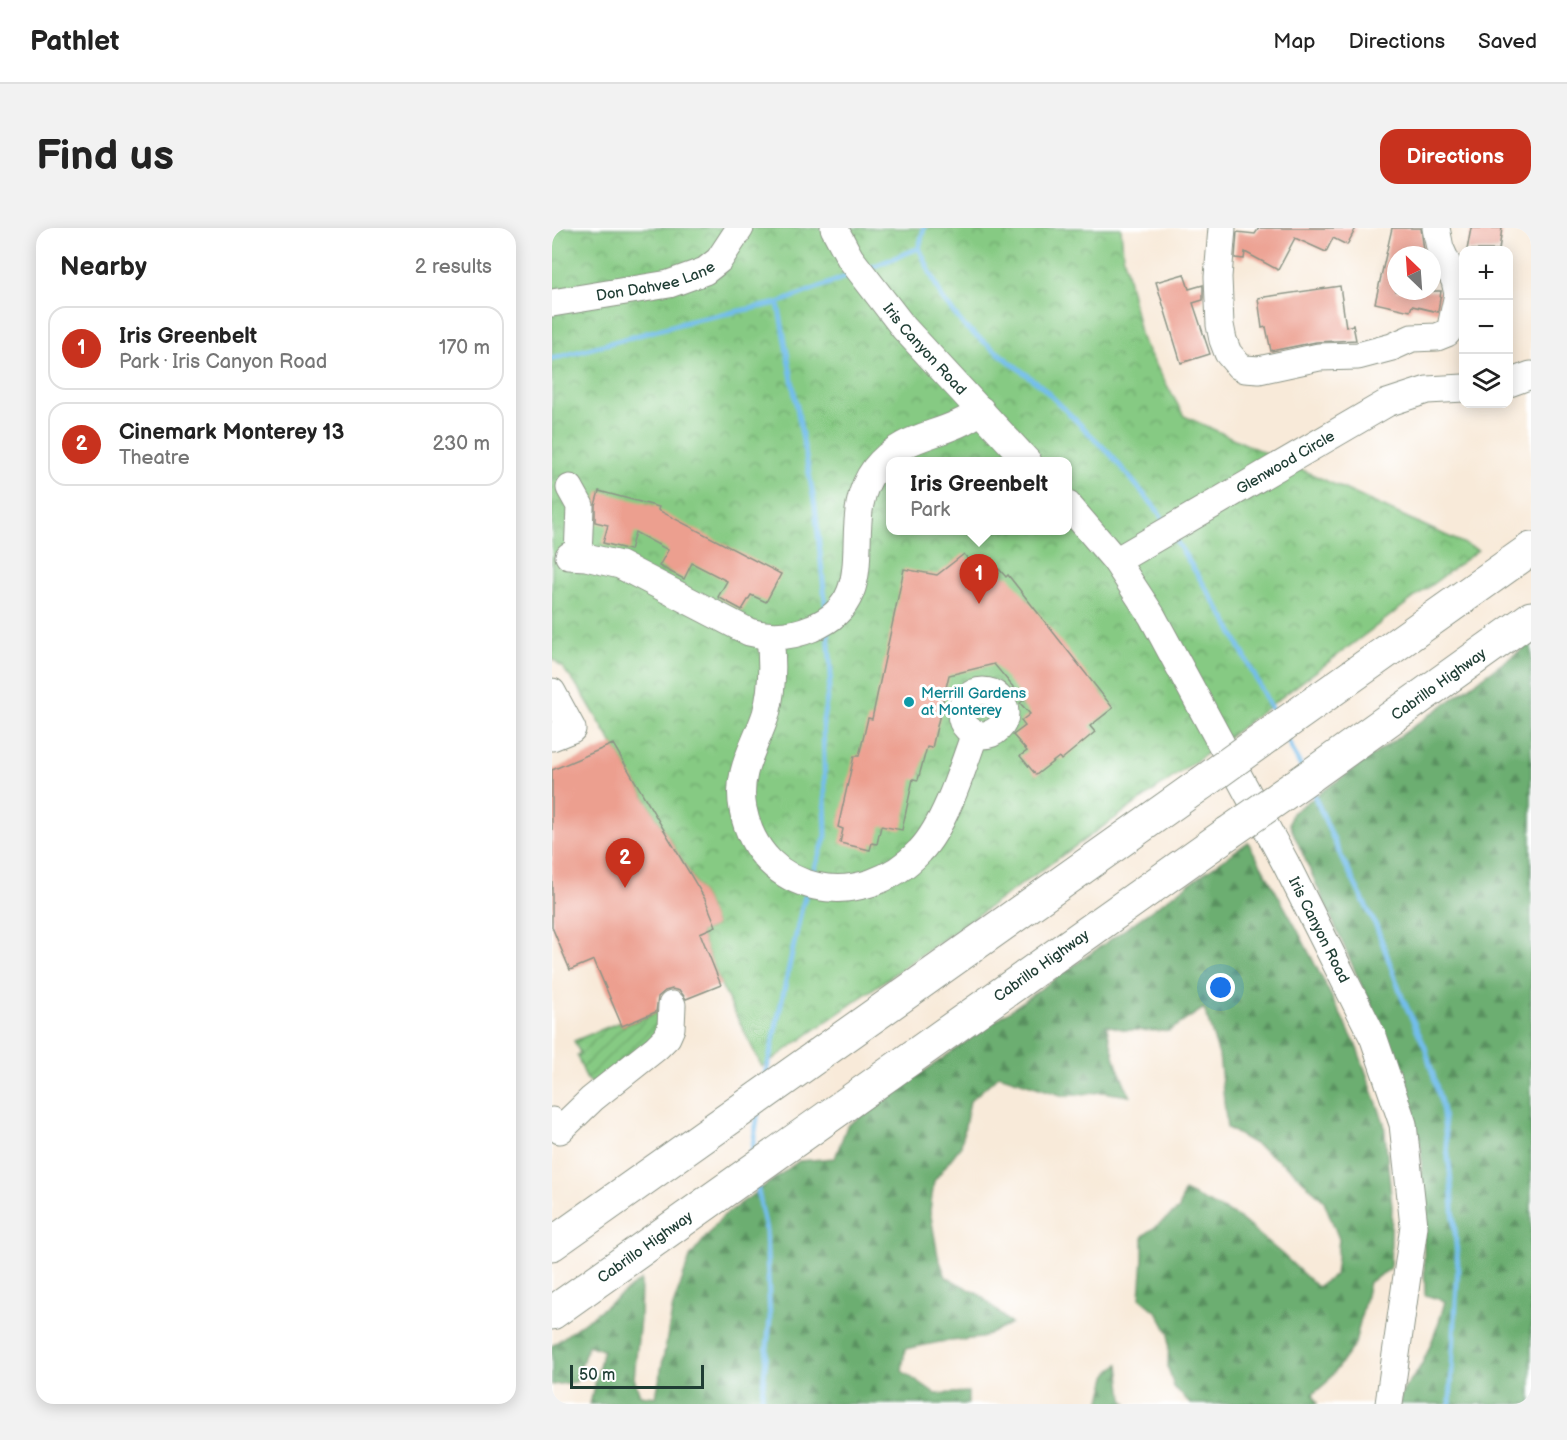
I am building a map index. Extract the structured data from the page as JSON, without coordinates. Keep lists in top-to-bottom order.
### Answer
{
  "streets": {
    "highway": ["Cabrillo Highway"],
    "street": ["Don Dahvee Lane", "Iris Canyon Road", "Glenwood Circle"]
  },
  "crossings": [
    ["Iris Canyon Road", "Glenwood Circle"]
  ],
  "places": ["Merrill Gardens at Monterey"],
  "scale_bar": "50 m",
  "north": "top left",
  "page": {
    "header": "Pathlet",
    "nav": ["Map", "Directions", "Saved"],
    "buttons": "Directions",
    "title": "Find us",
    "heading": ["Nearby", "2 results"],
    "map_buttons": ["+", "−"],
    "list": [
      {
        "mark": "1",
        "name": "Iris Greenbelt",
        "note": "Park · Iris Canyon Road",
        "value": "170 m"
      },
      {
        "mark": "2",
        "name": "Cinemark Monterey 13",
        "note": "Theatre",
        "value": "230 m"
      }
    ],
    "popup": ["Iris Greenbelt", "Park"],
    "pins": ["1", "2"],
    "scale": "50 m"
  }
}
